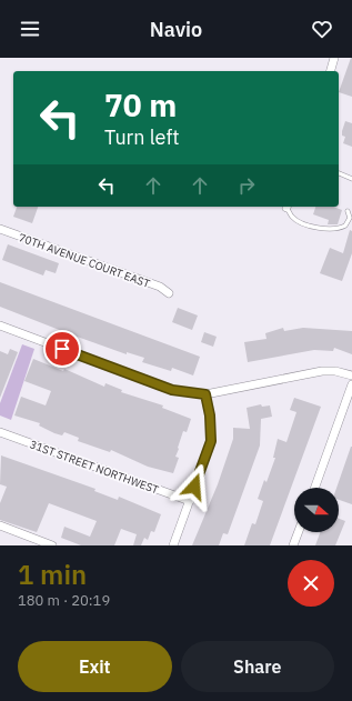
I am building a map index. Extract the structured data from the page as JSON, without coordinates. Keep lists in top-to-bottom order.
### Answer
{
  "streets": {
    "street": ["70TH AVENUE COURT EAST", "31ST STREET NORTHWEST"]
  },
  "north": "right",
  "page": {
    "header": "Navio",
    "turn": ["70 m", "Turn left"],
    "heading": ["1 min", "180 m · 20:19"],
    "buttons": ["Exit", "Share"]
  }
}
